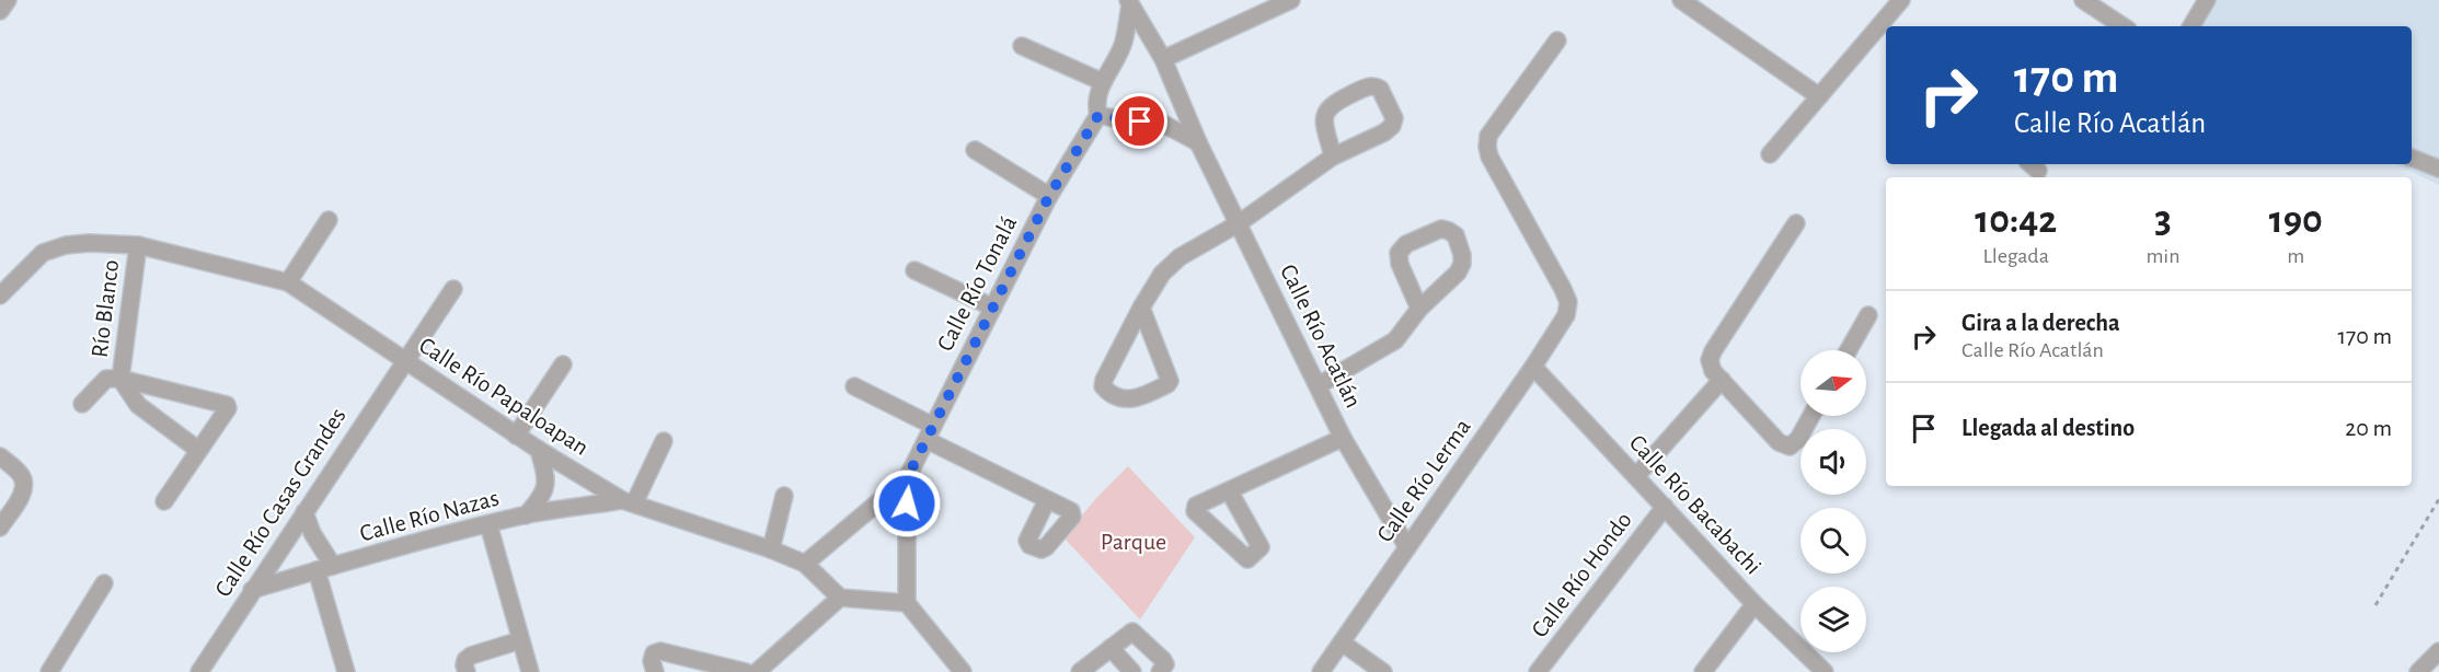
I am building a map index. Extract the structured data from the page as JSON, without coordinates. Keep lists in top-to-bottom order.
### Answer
{
  "streets": {
    "street": [
      "Calle Río Tonalá",
      "Río Blanco",
      "Calle Río Acatlán",
      "Calle Río Papaloapan",
      "Calle Río Lerma",
      "Calle Río Casas Grandes",
      "Calle Río Bacabachi",
      "Calle Río Nazas",
      "Calle Río Hondo"
    ]
  },
  "crossings": [
    ["Calle Río Tonalá", "Calle Río Acatlán"],
    ["Calle Río Tonalá", "Calle Río Papaloapan"],
    ["Río Blanco", "Calle Río Papaloapan"],
    ["Calle Río Acatlán", "Calle Río Lerma"],
    ["Calle Río Papaloapan", "Calle Río Casas Grandes"],
    ["Calle Río Papaloapan", "Calle Río Nazas"],
    ["Calle Río Lerma", "Calle Río Bacabachi"],
    ["Calle Río Casas Grandes", "Calle Río Nazas"],
    ["Calle Río Bacabachi", "Calle Río Hondo"]
  ],
  "parks": ["Parque"],
  "north": "right",
  "page": {
    "turn": ["170 m", "Calle Río Acatlán"],
    "eta": [
      "10:42",
      "Llegada",
      "3",
      "min",
      "190",
      "m"
    ],
    "list": [
      {
        "name": "Gira a la derecha",
        "note": "Calle Río Acatlán",
        "value": "170 m"
      },
      {
        "name": "Llegada al destino",
        "value": "20 m"
      }
    ]
  }
}
